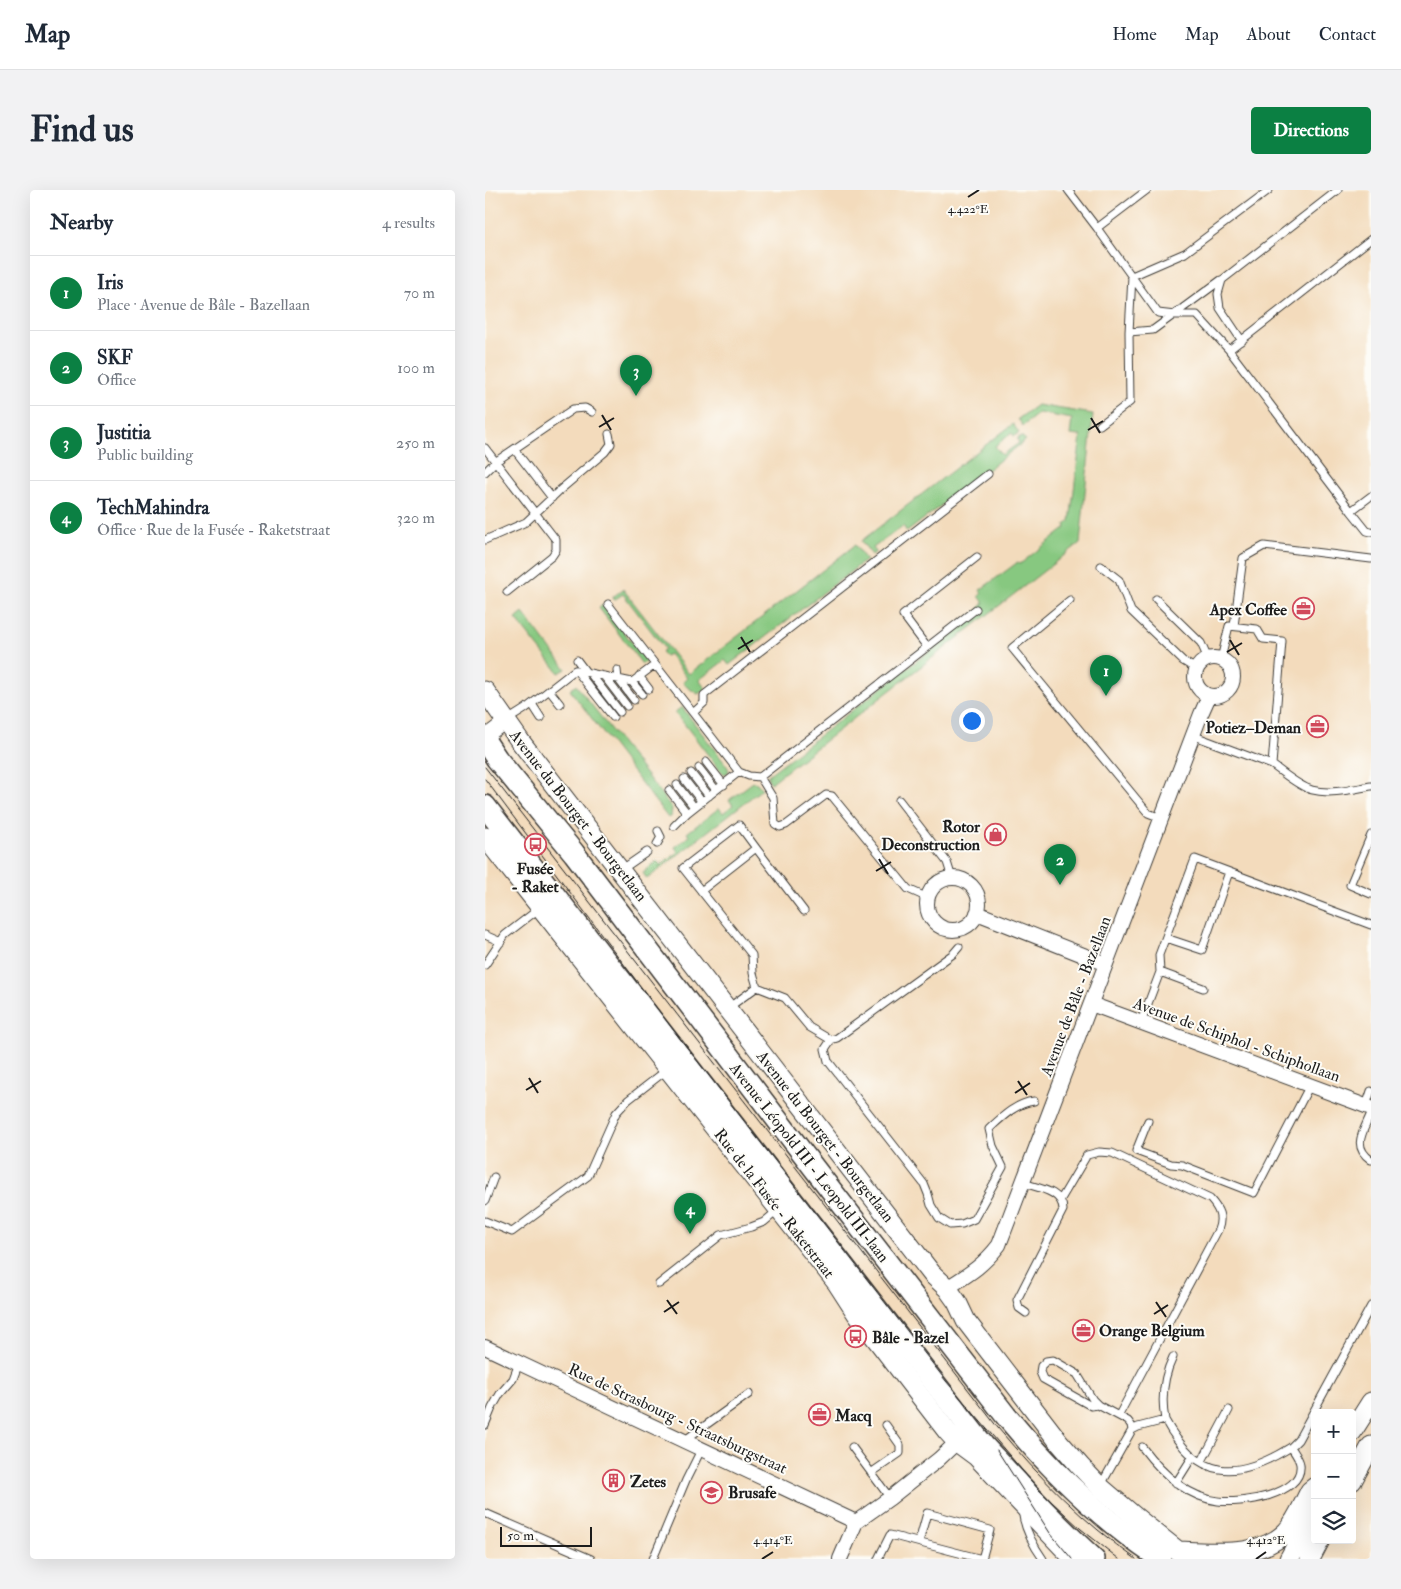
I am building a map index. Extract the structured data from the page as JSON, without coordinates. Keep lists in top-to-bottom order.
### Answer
{
  "streets": {
    "main road": ["Avenue Léopold III - Leopold III-laan"],
    "street": [
      "Avenue du Bourget - Bourgetlaan",
      "Avenue de Bâle - Bazellaan",
      "Avenue de Schiphol - Schiphollaan",
      "Rue de la Fusée - Raketstraat",
      "Rue de Strasbourg - Straatsburgstraat"
    ]
  },
  "crossings": [
    ["Avenue du Bourget - Bourgetlaan", "Avenue de Bâle - Bazellaan"],
    ["Avenue du Bourget - Bourgetlaan", "Avenue Léopold III - Leopold III-laan"],
    ["Avenue de Bâle - Bazellaan", "Avenue de Schiphol - Schiphollaan"]
  ],
  "places": {
    "office": [
      "Apex Coffee",
      "Potiez–Deman",
      "Orange Belgium",
      "Macq"
    ],
    "shop": ["Rotor Deconstruction"],
    "bus stop": ["Fusée - Raket", "Bâle - Bazel"],
    "building": ["Zetes"],
    "school or university": ["Brusafe"]
  },
  "scale_bar": "50 m",
  "page": {
    "header": "Map",
    "nav": [
      "Home",
      "Map",
      "About",
      "Contact"
    ],
    "buttons": "Directions",
    "title": "Find us",
    "heading": ["Nearby", "4 results"],
    "list": [
      {
        "mark": "1",
        "name": "Iris",
        "note": "Place · Avenue de Bâle - Bazellaan",
        "value": "70 m"
      },
      {
        "mark": "2",
        "name": "SKF",
        "note": "Office",
        "value": "100 m"
      },
      {
        "mark": "3",
        "name": "Justitia",
        "note": "Public building",
        "value": "250 m"
      },
      {
        "mark": "4",
        "name": "TechMahindra",
        "note": "Office · Rue de la Fusée - Raketstraat",
        "value": "320 m"
      }
    ],
    "pins": [
      "3",
      "1",
      "2",
      "4"
    ],
    "map_buttons": ["+", "−"],
    "scale": "50 m"
  },
  "coordinates": ["4.422°E", "4.414°E", "4.412°E"]
}
